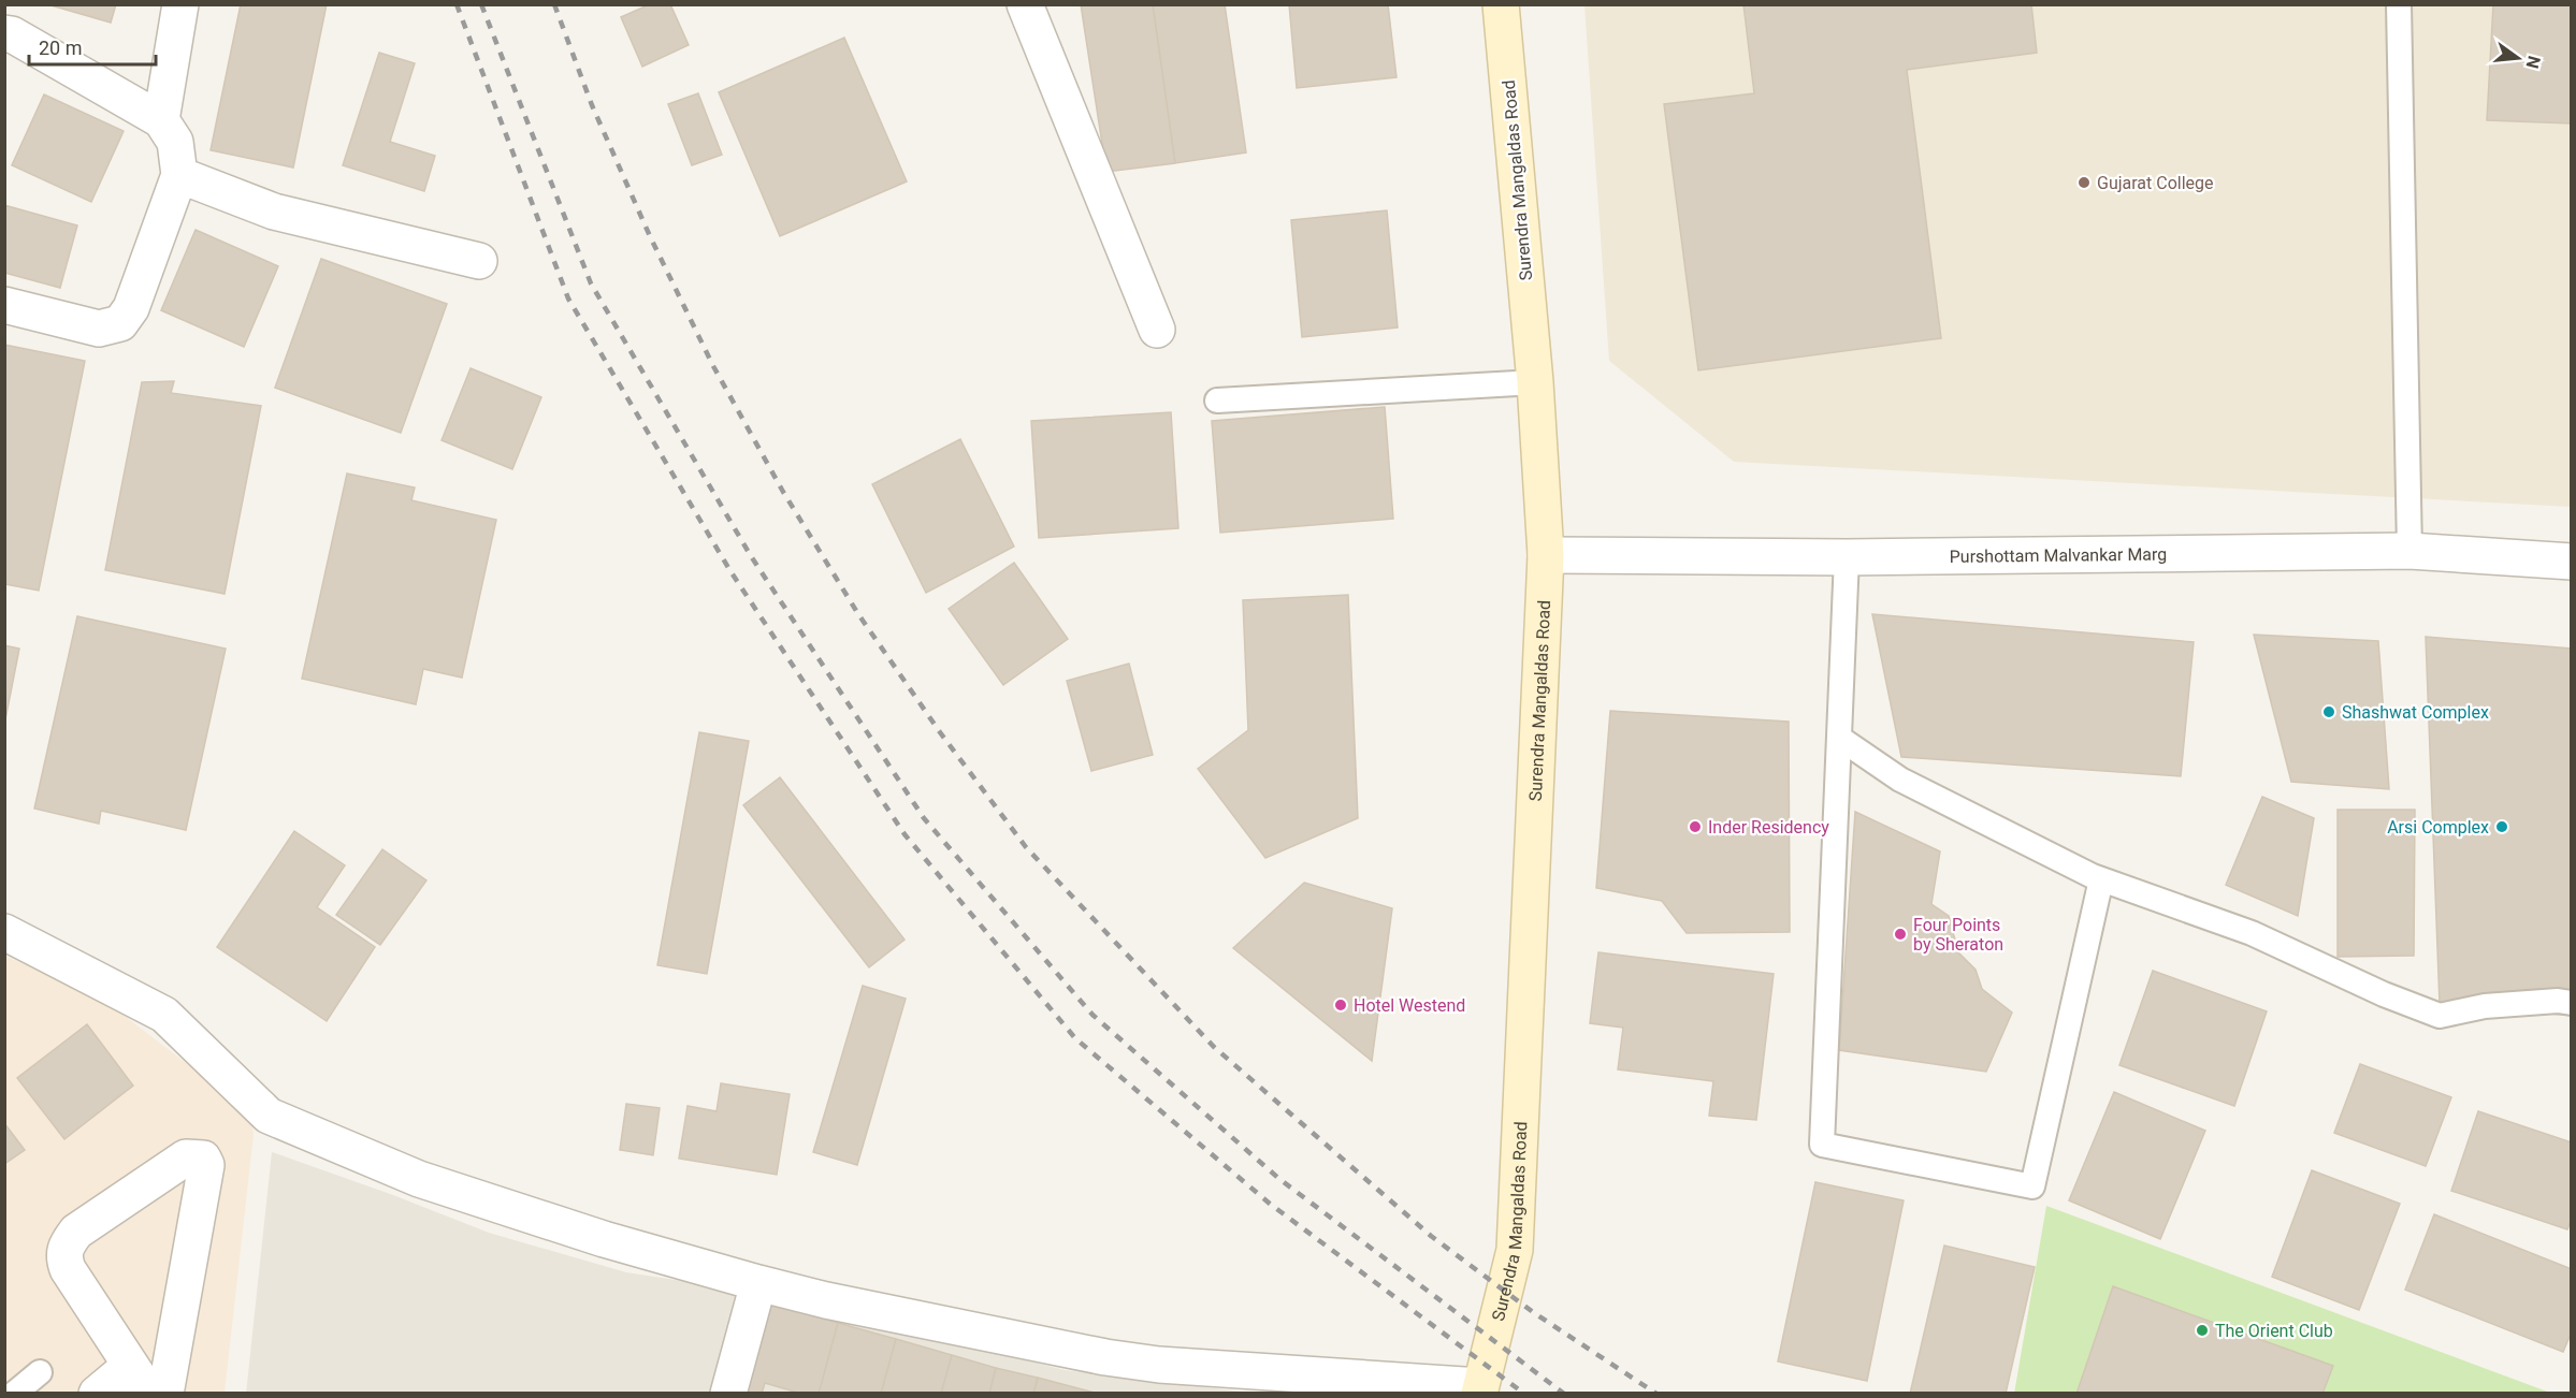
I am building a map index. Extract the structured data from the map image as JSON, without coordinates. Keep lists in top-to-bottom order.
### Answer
{
  "streets": {
    "main road": ["Surendra Mangaldas Road"],
    "street": ["Purshottam Malvankar Marg"]
  },
  "crossings": [
    ["Surendra Mangaldas Road", "Purshottam Malvankar Marg"]
  ],
  "places": [
    "Gujarat College",
    "Shashwat Complex",
    "Inder Residency",
    "Arsi Complex",
    "Four Points by Sheraton",
    "Hotel Westend",
    "The Orient Club"
  ],
  "scale_bar": "20 m",
  "north": "right"
}
